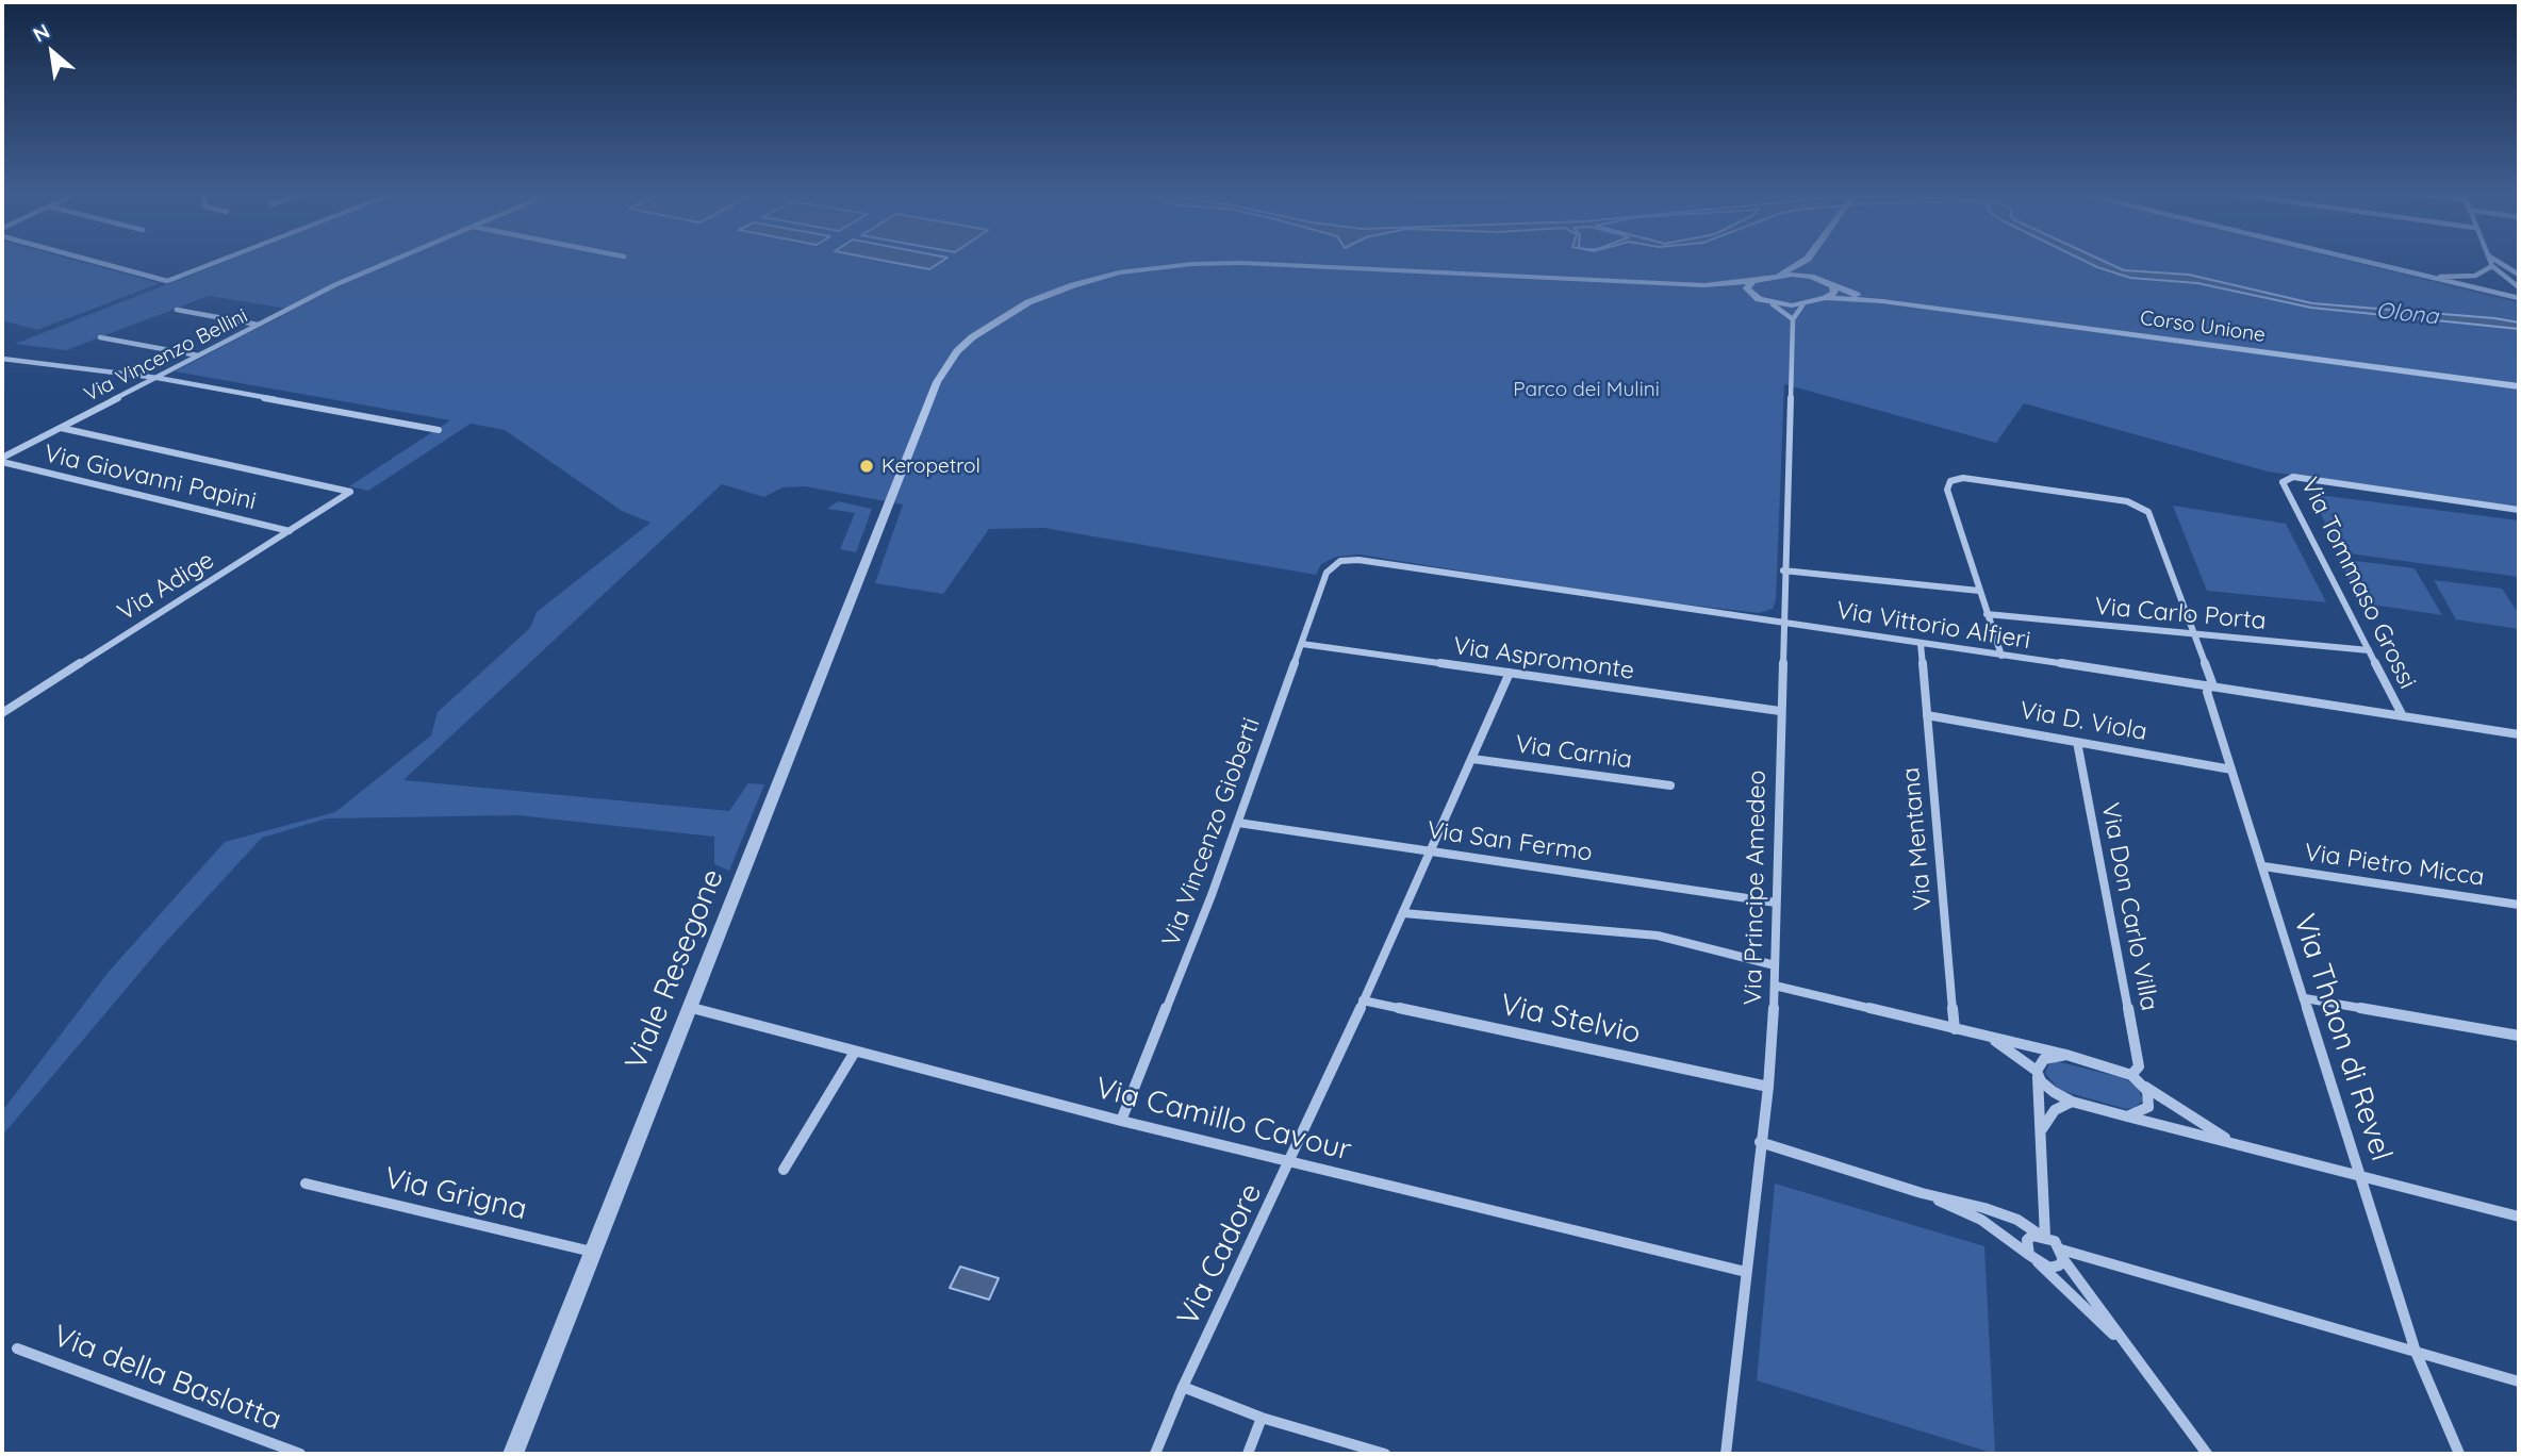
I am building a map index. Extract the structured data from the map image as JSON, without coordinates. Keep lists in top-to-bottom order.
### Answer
{
  "streets": {
    "street": [
      "Corso Unione",
      "Via Vincenzo Bellini",
      "Via Giovanni Papini",
      "Via Tommaso Grossi",
      "Via Adige",
      "Via Carlo Porta",
      "Via Vittorio Alfieri",
      "Via Aspromonte",
      "Via D. Viola",
      "Via Carnia",
      "Via Vincenzo Gioberti",
      "Via Mentana",
      "Via San Fermo",
      "Via Pietro Micca",
      "Via Principe Amedeo",
      "Via Don Carlo Villa",
      "Viale Resegone",
      "Via Stelvio",
      "Via Thaon di Revel",
      "Via Camillo Cavour",
      "Via Grigna",
      "Via Cadore",
      "Via della Baslotta"
    ]
  },
  "crossings": [
    ["Via Vincenzo Bellini", "Via Giovanni Papini"],
    ["Via Vincenzo Bellini", "Via Adige"],
    ["Via Giovanni Papini", "Via Adige"],
    ["Via Tommaso Grossi", "Via Carlo Porta"],
    ["Via Tommaso Grossi", "Via Vittorio Alfieri"],
    ["Via Carlo Porta", "Via Thaon di Revel"],
    ["Via Vittorio Alfieri", "Via Vincenzo Gioberti"],
    ["Via Vittorio Alfieri", "Via Mentana"],
    ["Via Vittorio Alfieri", "Via Principe Amedeo"],
    ["Via Vittorio Alfieri", "Via Thaon di Revel"],
    ["Via Aspromonte", "Via Vincenzo Gioberti"],
    ["Via Aspromonte", "Via Principe Amedeo"],
    ["Via Aspromonte", "Via Cadore"],
    ["Via D. Viola", "Via Mentana"],
    ["Via D. Viola", "Via Don Carlo Villa"],
    ["Via D. Viola", "Via Thaon di Revel"],
    ["Via Carnia", "Via Cadore"],
    ["Via Vincenzo Gioberti", "Via San Fermo"],
    ["Via Vincenzo Gioberti", "Via Camillo Cavour"],
    ["Via San Fermo", "Via Principe Amedeo"],
    ["Via San Fermo", "Via Cadore"],
    ["Via Pietro Micca", "Via Thaon di Revel"],
    ["Via Principe Amedeo", "Via Stelvio"],
    ["Via Principe Amedeo", "Via Camillo Cavour"],
    ["Viale Resegone", "Via Camillo Cavour"],
    ["Viale Resegone", "Via Grigna"],
    ["Via Stelvio", "Via Cadore"],
    ["Via Camillo Cavour", "Via Cadore"]
  ],
  "water": ["Olona"],
  "parks": ["Parco dei Mulini"],
  "places": ["Keropetrol"],
  "north": "top left"
}
